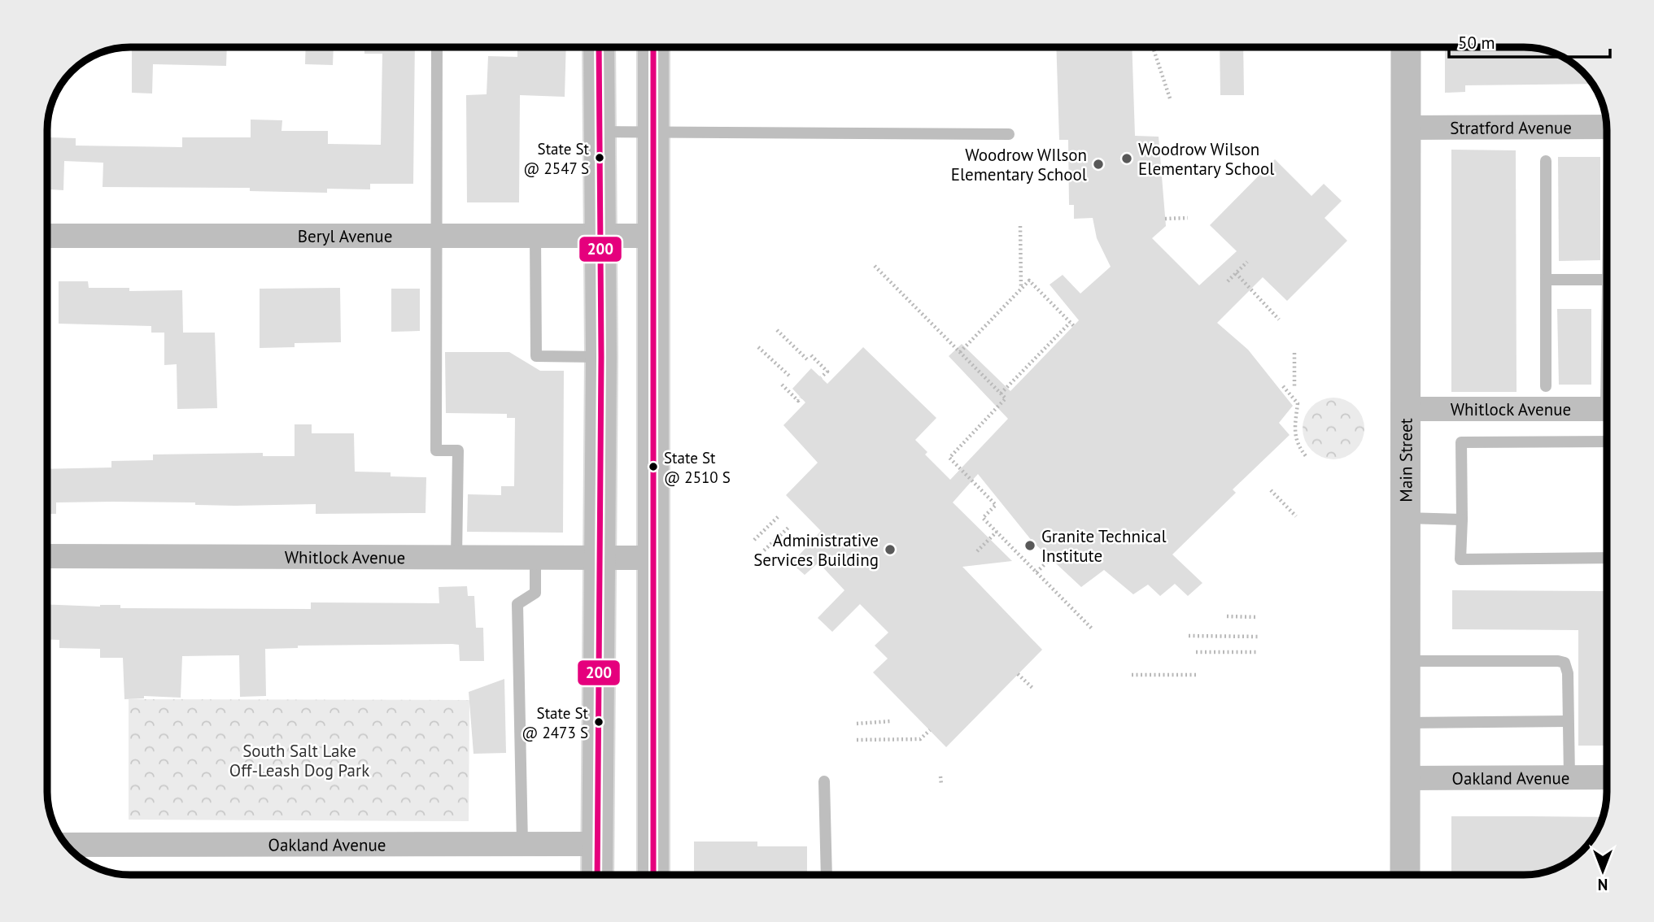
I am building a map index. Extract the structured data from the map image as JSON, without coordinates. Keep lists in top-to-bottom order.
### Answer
{
  "streets": {
    "street": [
      "Stratford Avenue",
      "Beryl Avenue",
      "Whitlock Avenue",
      "Main Street",
      "Oakland Avenue"
    ]
  },
  "crossings": [
    ["Stratford Avenue", "Main Street"],
    ["Whitlock Avenue", "Main Street"],
    ["Main Street", "Oakland Avenue"]
  ],
  "parks": ["South Salt Lake Off-Leash Dog Park"],
  "places": [
    "State St @ 2547 S",
    "Woodrow Wilson Elementary School",
    "Woodrow WIlson Elementary School",
    "State St @ 2510 S",
    "Granite Technical Institute",
    "Administrative Services Building",
    "State St @ 2473 S"
  ],
  "lines": ["transit line 200"],
  "scale_bar": "50 m",
  "north": "bottom"
}
